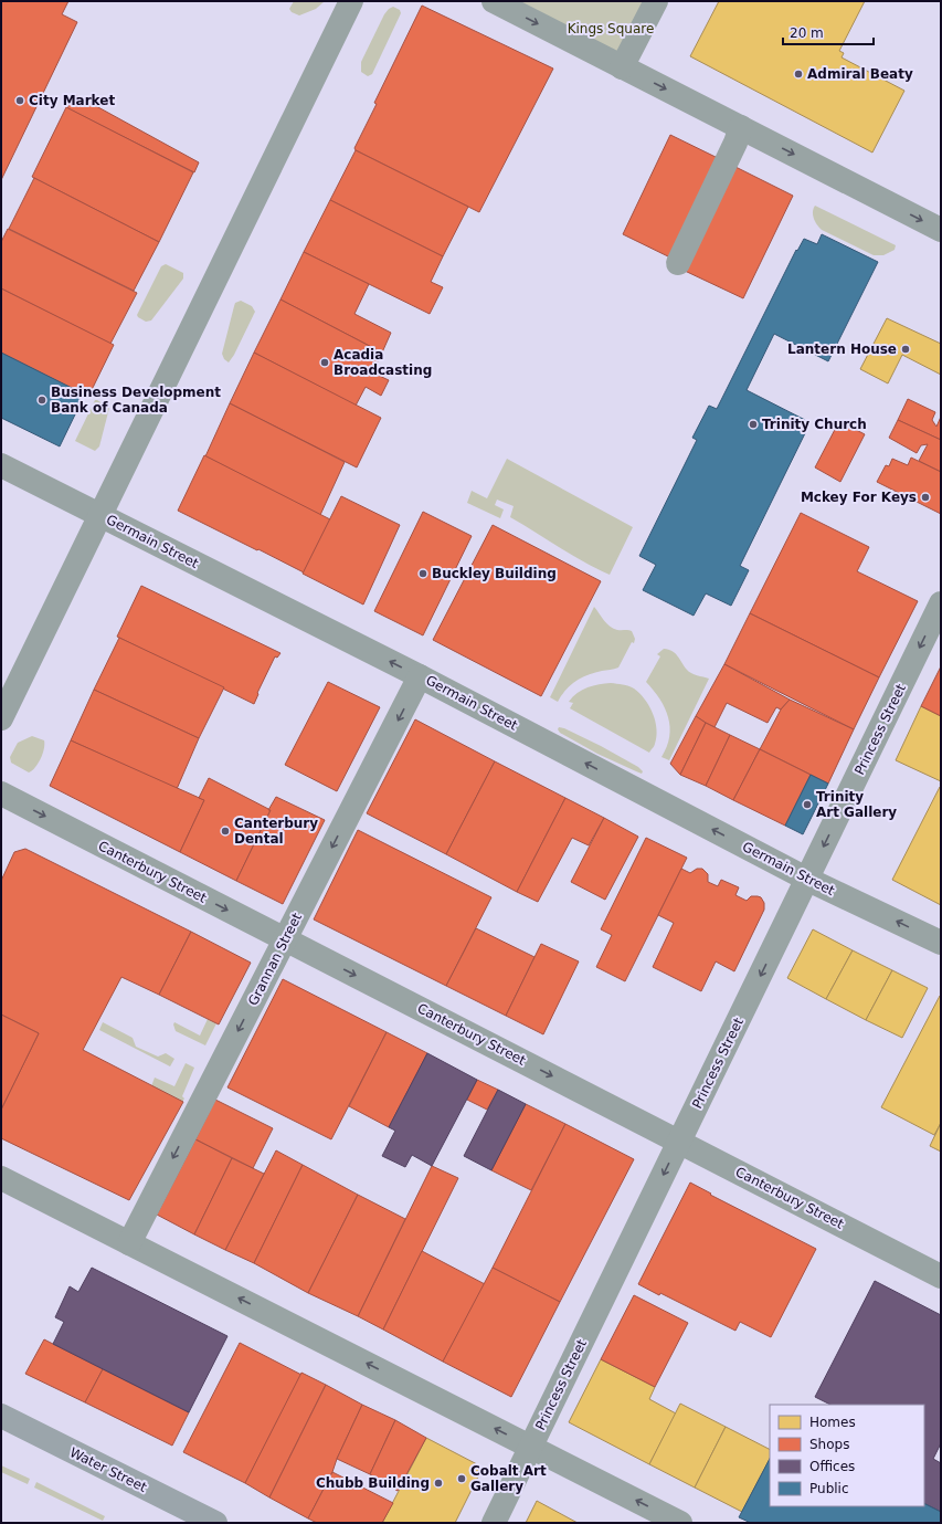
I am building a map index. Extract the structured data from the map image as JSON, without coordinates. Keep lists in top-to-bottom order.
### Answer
{
  "streets": {
    "main road": ["Water Street"],
    "street": [
      "Germain Street",
      "Princess Street",
      "Canterbury Street",
      "Grannan Street"
    ]
  },
  "crossings": [
    ["Germain Street", "Princess Street"],
    ["Germain Street", "Grannan Street"],
    ["Princess Street", "Canterbury Street"],
    ["Canterbury Street", "Grannan Street"]
  ],
  "one_way": [
    "Germain Street",
    "Princess Street",
    "Canterbury Street",
    "Grannan Street"
  ],
  "parks": ["Kings Square"],
  "places": [
    "Admiral Beaty",
    "City Market",
    "Lantern House",
    "Acadia Broadcasting",
    "Business Development Bank of Canada",
    "Trinity Church",
    "Mckey For Keys",
    "Buckley Building",
    "Trinity Art Gallery",
    "Canterbury Dental",
    "Cobalt Art Gallery",
    "Chubb Building"
  ],
  "legend": [
    "Homes",
    "Shops",
    "Offices",
    "Public"
  ],
  "scale_bar": "20 m"
}
